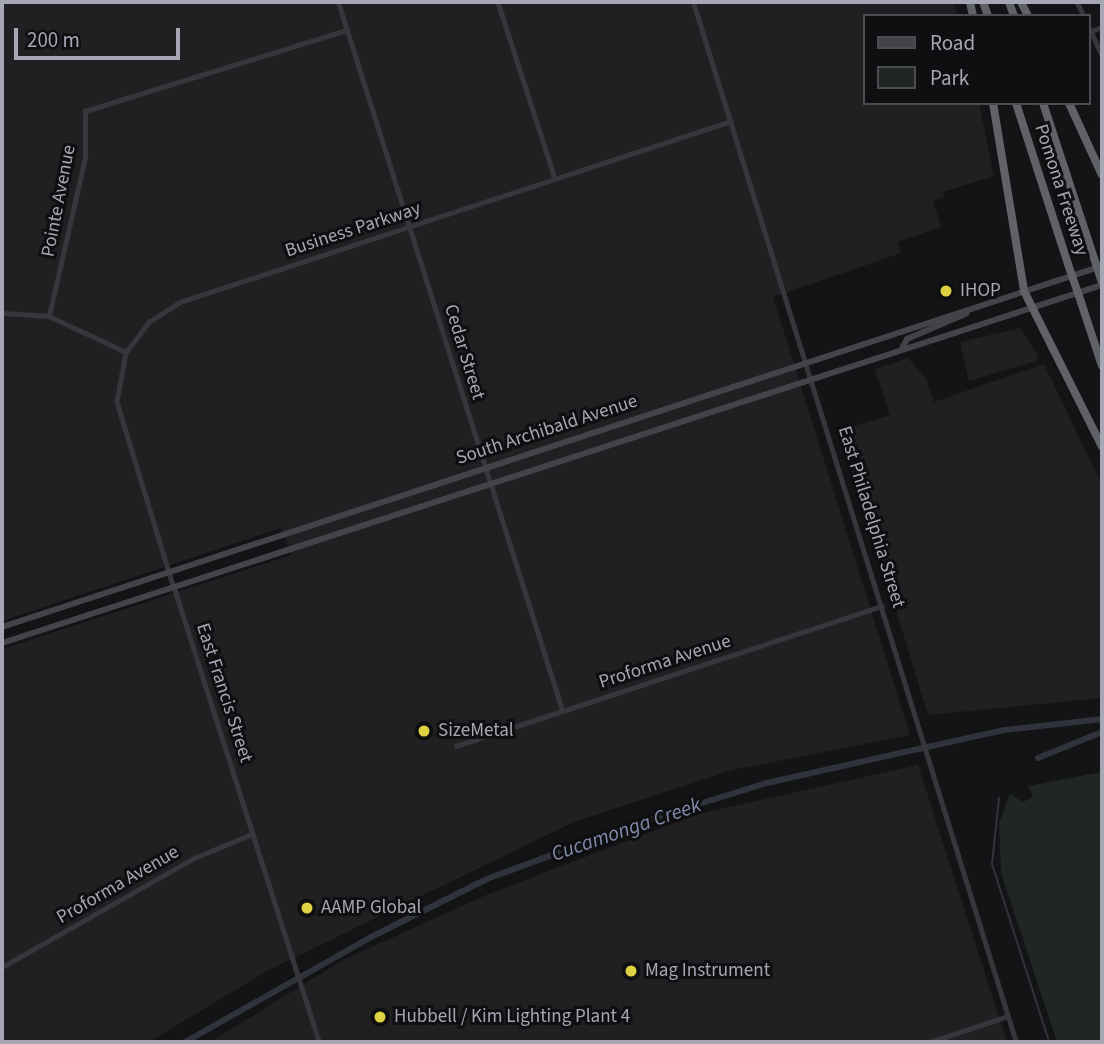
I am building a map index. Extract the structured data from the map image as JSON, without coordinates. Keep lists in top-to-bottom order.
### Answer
{
  "streets": {
    "highway": ["Pomona Freeway"],
    "main road": ["South Archibald Avenue"],
    "street": [
      "Pointe Avenue",
      "Business Parkway",
      "Cedar Street",
      "East Philadelphia Street",
      "Proforma Avenue",
      "East Francis Street"
    ]
  },
  "crossings": [
    ["Pomona Freeway", "South Archibald Avenue"],
    ["Pointe Avenue", "Cedar Street"],
    ["Business Parkway", "Cedar Street"],
    ["Business Parkway", "East Philadelphia Street"],
    ["Business Parkway", "East Francis Street"],
    ["Cedar Street", "South Archibald Avenue"],
    ["Cedar Street", "Proforma Avenue"],
    ["South Archibald Avenue", "East Philadelphia Street"],
    ["South Archibald Avenue", "East Francis Street"],
    ["East Philadelphia Street", "Proforma Avenue"],
    ["Proforma Avenue", "East Francis Street"]
  ],
  "water": ["Cucamonga Creek"],
  "places": [
    "IHOP",
    "SizeMetal",
    "AAMP Global",
    "Mag Instrument",
    "Hubbell / Kim Lighting Plant 4"
  ],
  "legend": ["Road", "Park"],
  "scale_bar": "200 m"
}
